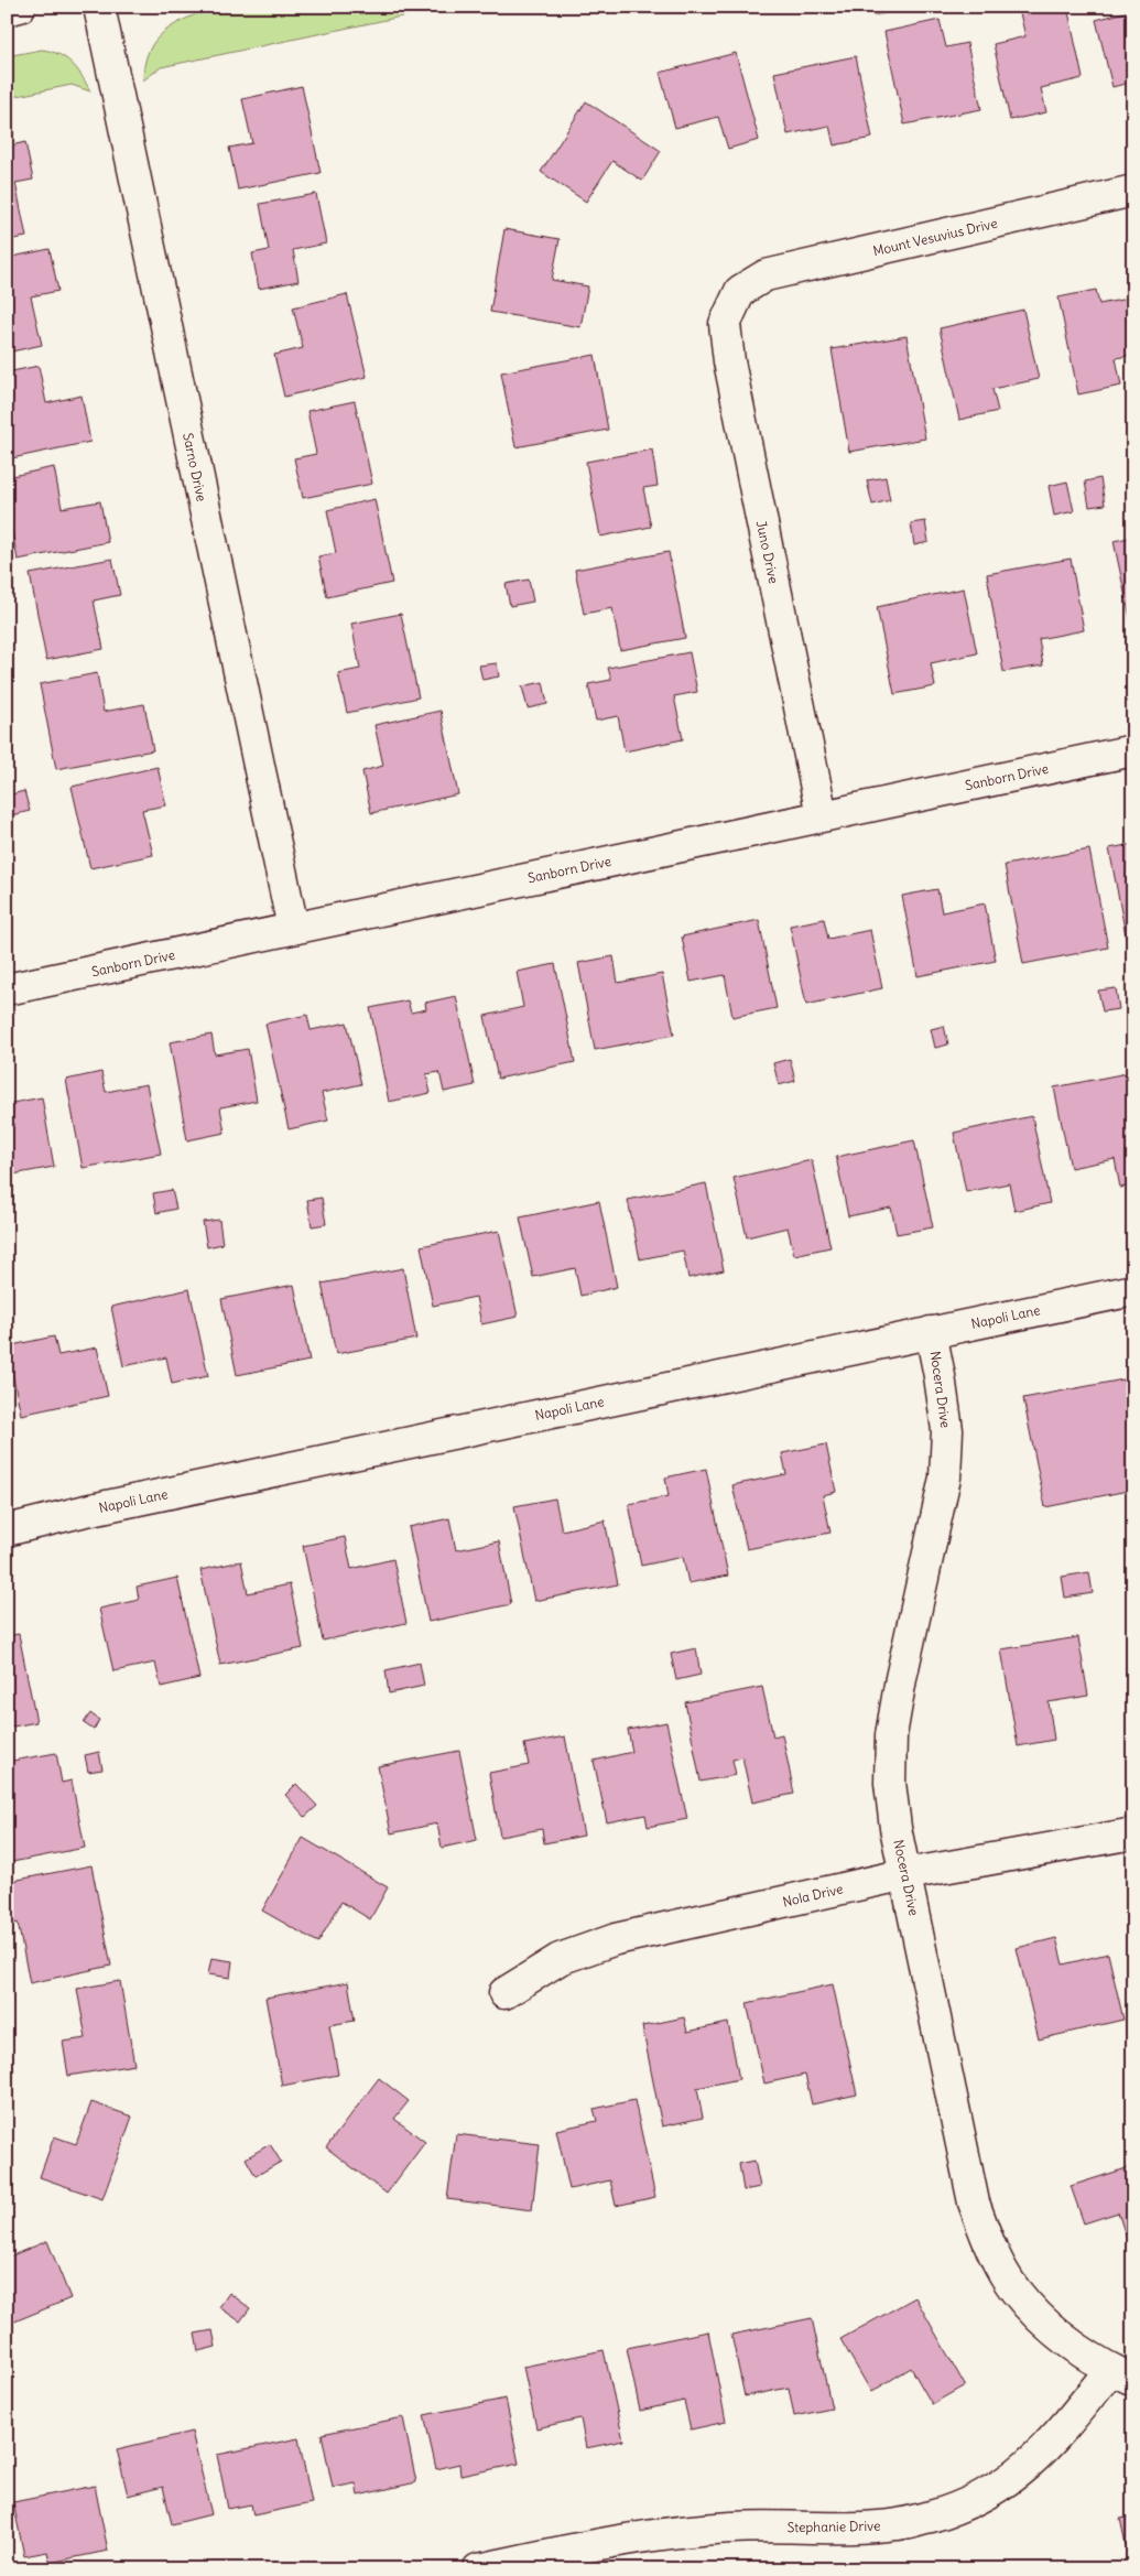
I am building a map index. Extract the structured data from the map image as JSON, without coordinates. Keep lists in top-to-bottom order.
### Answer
{
  "streets": {
    "street": [
      "Mount Vesuvius Drive",
      "Sarno Drive",
      "Juno Drive",
      "Sanborn Drive",
      "Napoli Lane",
      "Nocera Drive",
      "Nola Drive",
      "Stephanie Drive"
    ]
  },
  "crossings": [
    ["Mount Vesuvius Drive", "Juno Drive"],
    ["Sarno Drive", "Sanborn Drive"],
    ["Juno Drive", "Sanborn Drive"],
    ["Napoli Lane", "Nocera Drive"],
    ["Nocera Drive", "Nola Drive"],
    ["Nocera Drive", "Stephanie Drive"]
  ]
}
